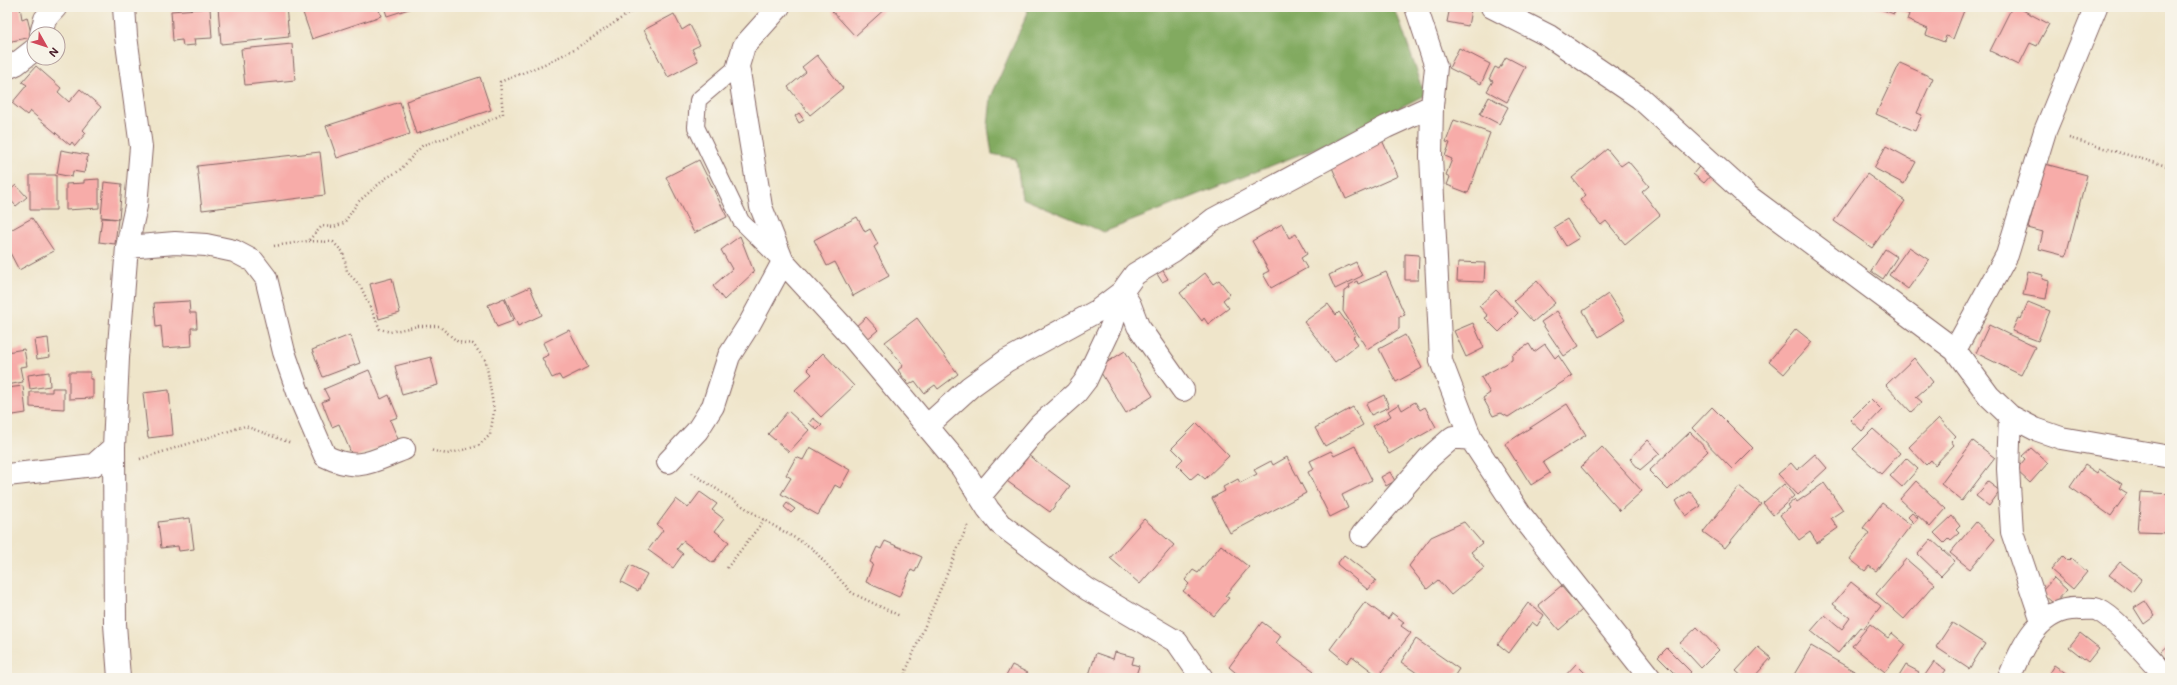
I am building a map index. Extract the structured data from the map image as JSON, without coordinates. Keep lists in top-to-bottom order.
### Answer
{
  "north": "bottom right"
}
